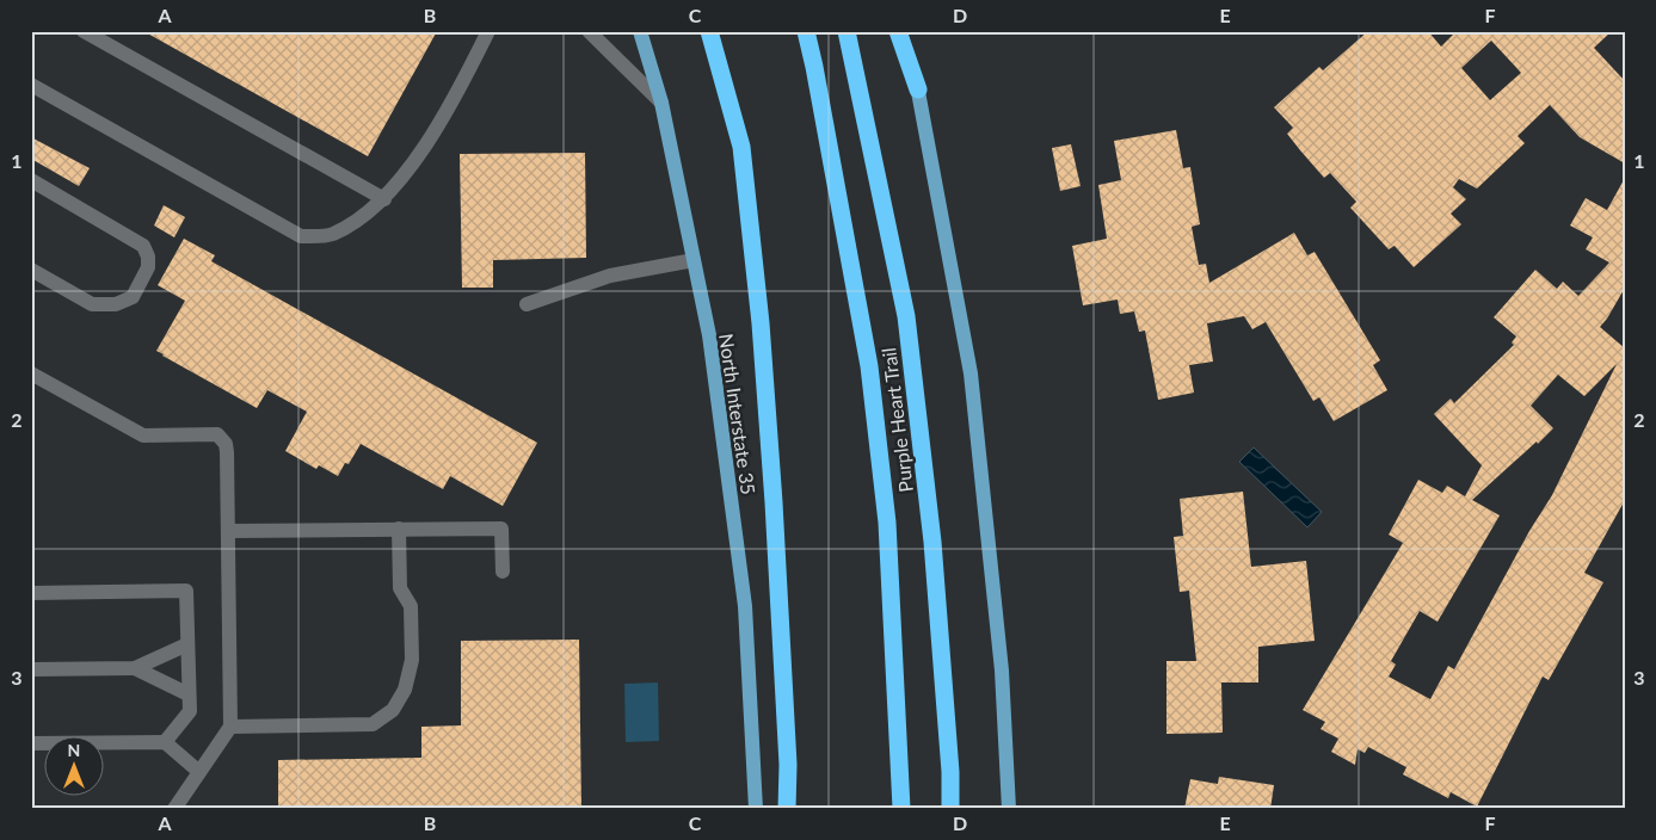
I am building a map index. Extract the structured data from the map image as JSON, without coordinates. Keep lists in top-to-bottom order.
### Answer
{
  "streets": {
    "highway": ["Purple Heart Trail"],
    "main road": ["North Interstate 35"]
  },
  "north": "top",
  "grid": {
    "columns": [
      "A",
      "B",
      "C",
      "D",
      "E",
      "F"
    ],
    "rows": ["1", "2", "3"]
  }
}
